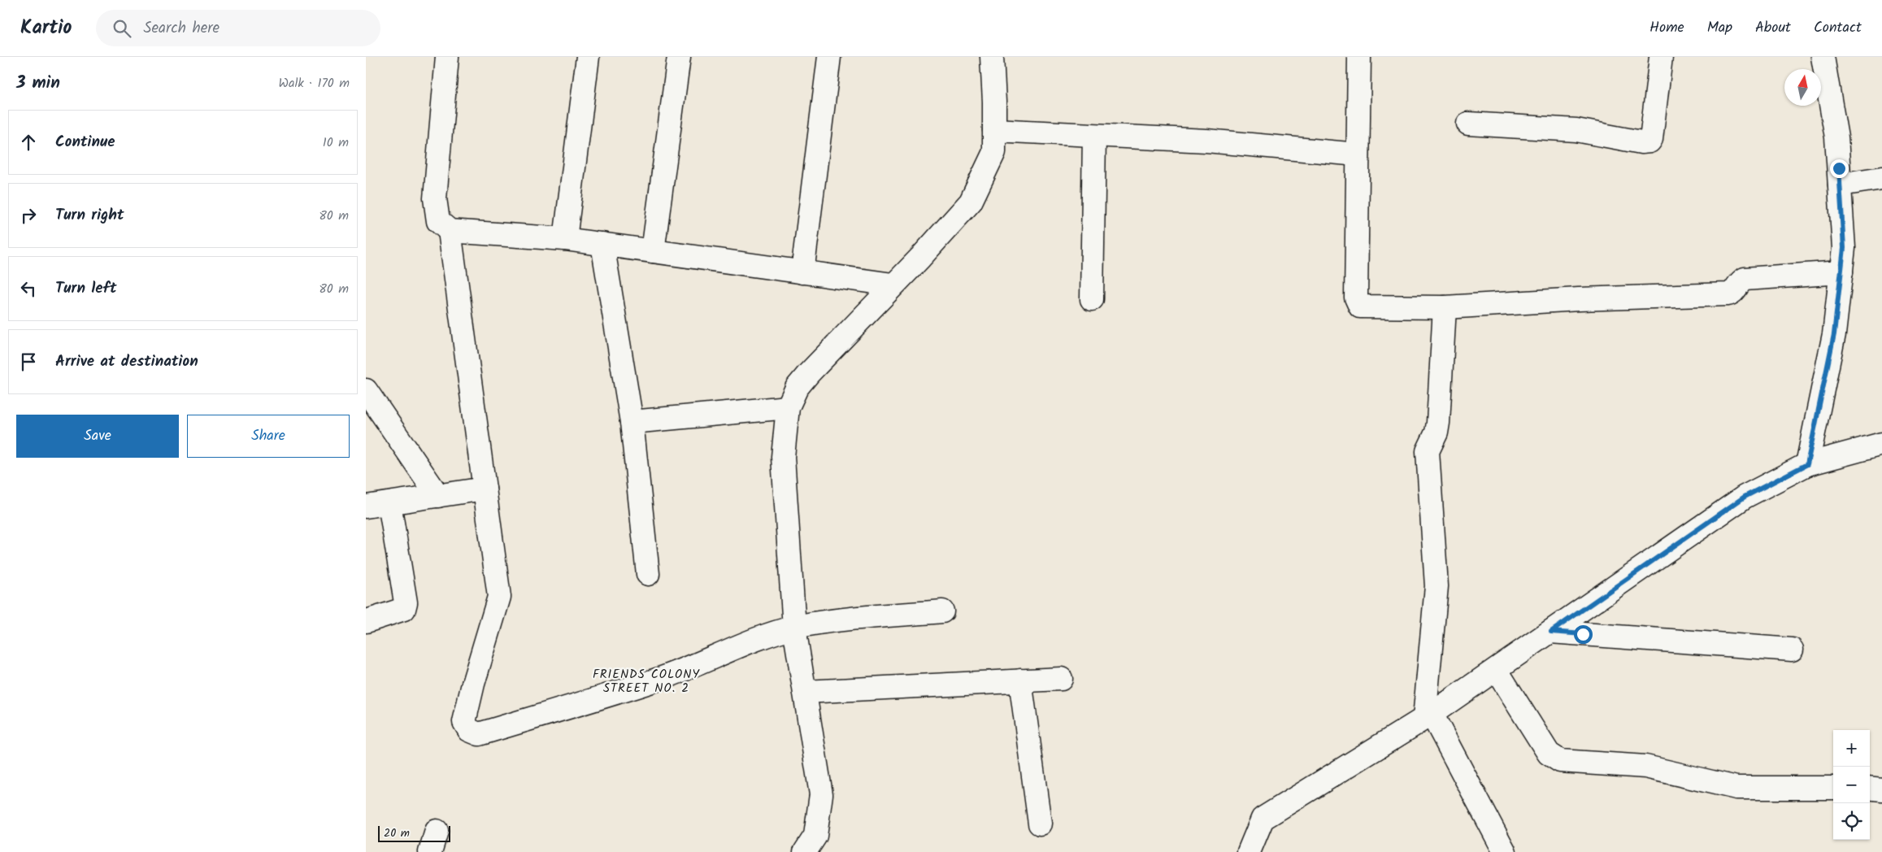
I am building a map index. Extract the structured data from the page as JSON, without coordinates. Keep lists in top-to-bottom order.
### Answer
{
  "districts": ["FRIENDS COLONY STREET NO. 2"],
  "scale_bar": "20 m",
  "north": "top",
  "page": {
    "header": "Kartio",
    "search": "Search here",
    "nav": [
      "Home",
      "Map",
      "About",
      "Contact"
    ],
    "heading": ["3 min", "Walk · 170 m"],
    "list": [
      ["Continue", "10 m"],
      ["Turn right", "80 m"],
      ["Turn left", "80 m"],
      "Arrive at destination"
    ],
    "buttons": ["Save", "Share"],
    "map_buttons": ["+", "−"],
    "scale": "20 m"
  }
}
